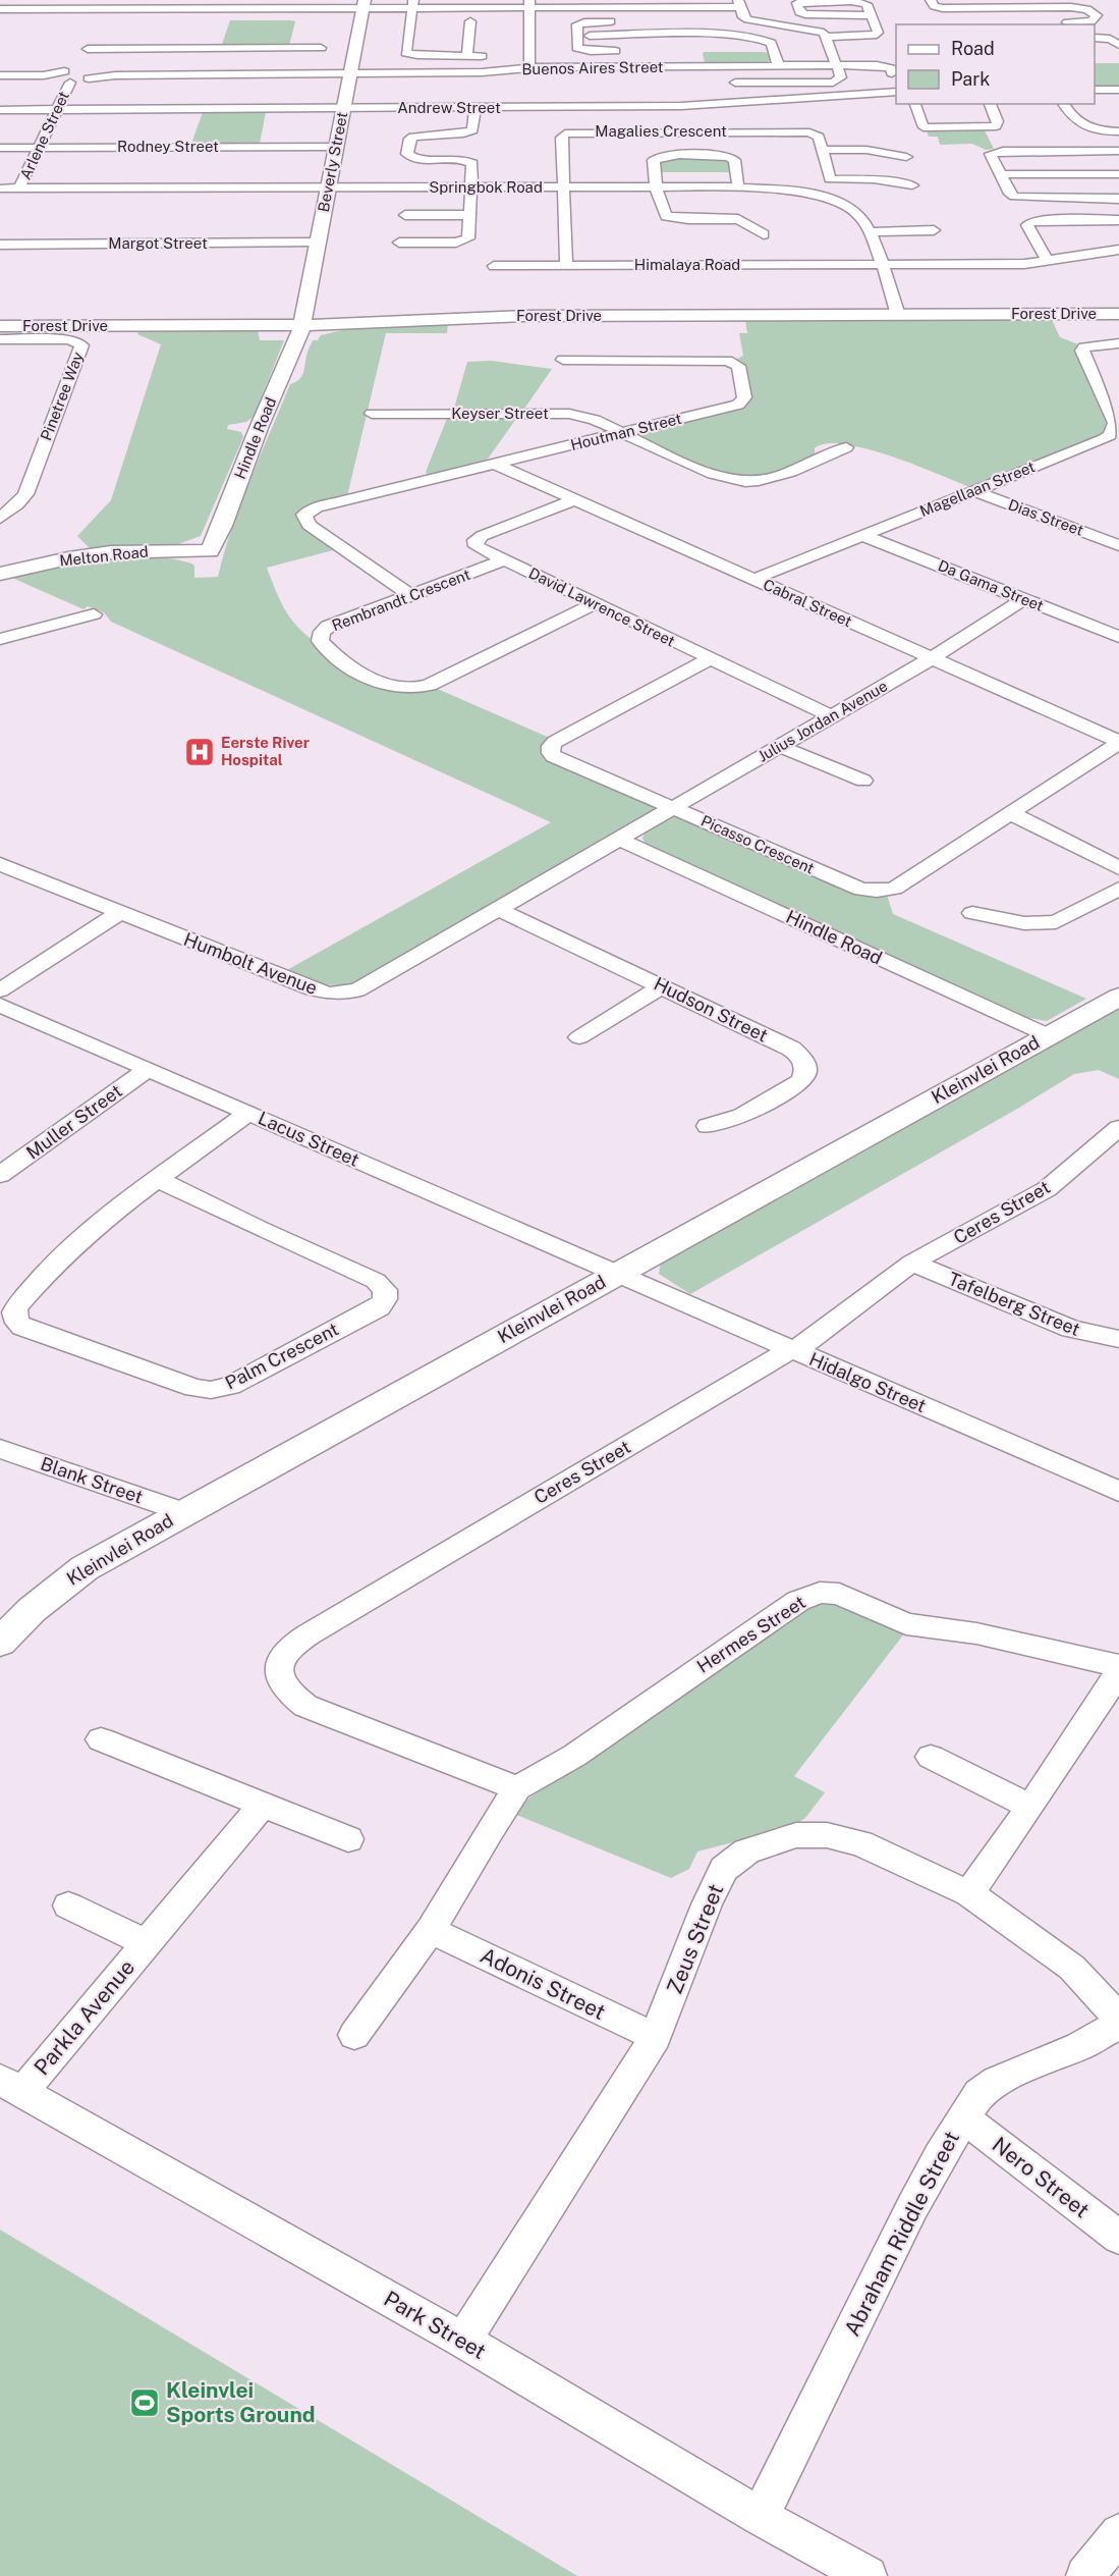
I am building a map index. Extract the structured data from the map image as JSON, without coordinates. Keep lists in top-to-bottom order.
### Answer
{
  "streets": {
    "street": [
      "Buenos Aires Street",
      "Andrew Street",
      "Magalies Crescent",
      "Arlene Street",
      "Rodney Street",
      "Beverly Street",
      "Springbok Road",
      "Margot Street",
      "Himalaya Road",
      "Forest Drive",
      "Pinetree Way",
      "Keyser Street",
      "Houtman Street",
      "Hindle Road",
      "Magellaan Street",
      "Dias Street",
      "Melton Road",
      "Da Gama Street",
      "Rembrandt Crescent",
      "Cabral Street",
      "David Lawrence Street",
      "Julius Jordan Avenue",
      "Picasso Crescent",
      "Humbolt Avenue",
      "Hudson Street",
      "Kleinvlei Road",
      "Muller Street",
      "Lacus Street",
      "Ceres Street",
      "Tafelberg Street",
      "Palm Crescent",
      "Hidalgo Street",
      "Blank Street",
      "Hermes Street",
      "Zeus Street",
      "Adonis Street",
      "Parkla Avenue",
      "Nero Street",
      "Abraham Riddle Street",
      "Park Street"
    ]
  },
  "crossings": [
    ["Buenos Aires Street", "Andrew Street"],
    ["Buenos Aires Street", "Arlene Street"],
    ["Buenos Aires Street", "Beverly Street"],
    ["Andrew Street", "Magalies Crescent"],
    ["Andrew Street", "Arlene Street"],
    ["Andrew Street", "Beverly Street"],
    ["Magalies Crescent", "Springbok Road"],
    ["Magalies Crescent", "Himalaya Road"],
    ["Arlene Street", "Rodney Street"],
    ["Arlene Street", "Springbok Road"],
    ["Rodney Street", "Beverly Street"],
    ["Beverly Street", "Springbok Road"],
    ["Beverly Street", "Margot Street"],
    ["Beverly Street", "Forest Drive"],
    ["Beverly Street", "Hindle Road"],
    ["Springbok Road", "Himalaya Road"],
    ["Springbok Road", "Forest Drive"],
    ["Forest Drive", "Hindle Road"],
    ["Keyser Street", "Houtman Street"],
    ["Houtman Street", "Rembrandt Crescent"],
    ["Houtman Street", "Cabral Street"],
    ["Hindle Road", "Melton Road"],
    ["Hindle Road", "Julius Jordan Avenue"],
    ["Hindle Road", "Humbolt Avenue"],
    ["Hindle Road", "Kleinvlei Road"],
    ["Magellaan Street", "Dias Street"],
    ["Magellaan Street", "Da Gama Street"],
    ["Magellaan Street", "Cabral Street"],
    ["Da Gama Street", "Julius Jordan Avenue"],
    ["Rembrandt Crescent", "David Lawrence Street"],
    ["Cabral Street", "David Lawrence Street"],
    ["Cabral Street", "Julius Jordan Avenue"],
    ["Cabral Street", "Picasso Crescent"],
    ["David Lawrence Street", "Julius Jordan Avenue"],
    ["David Lawrence Street", "Picasso Crescent"],
    ["Julius Jordan Avenue", "Picasso Crescent"],
    ["Julius Jordan Avenue", "Humbolt Avenue"],
    ["Humbolt Avenue", "Hudson Street"],
    ["Kleinvlei Road", "Lacus Street"],
    ["Kleinvlei Road", "Hidalgo Street"],
    ["Kleinvlei Road", "Blank Street"],
    ["Muller Street", "Lacus Street"],
    ["Lacus Street", "Palm Crescent"],
    ["Lacus Street", "Hidalgo Street"],
    ["Ceres Street", "Tafelberg Street"],
    ["Ceres Street", "Hidalgo Street"],
    ["Ceres Street", "Hermes Street"],
    ["Zeus Street", "Adonis Street"],
    ["Zeus Street", "Abraham Riddle Street"],
    ["Zeus Street", "Park Street"],
    ["Parkla Avenue", "Park Street"],
    ["Nero Street", "Abraham Riddle Street"],
    ["Abraham Riddle Street", "Park Street"]
  ],
  "places": {
    "hospital": ["Eerste River Hospital"],
    "sports": ["Kleinvlei Sports Ground"]
  },
  "legend": ["Road", "Park"]
}
